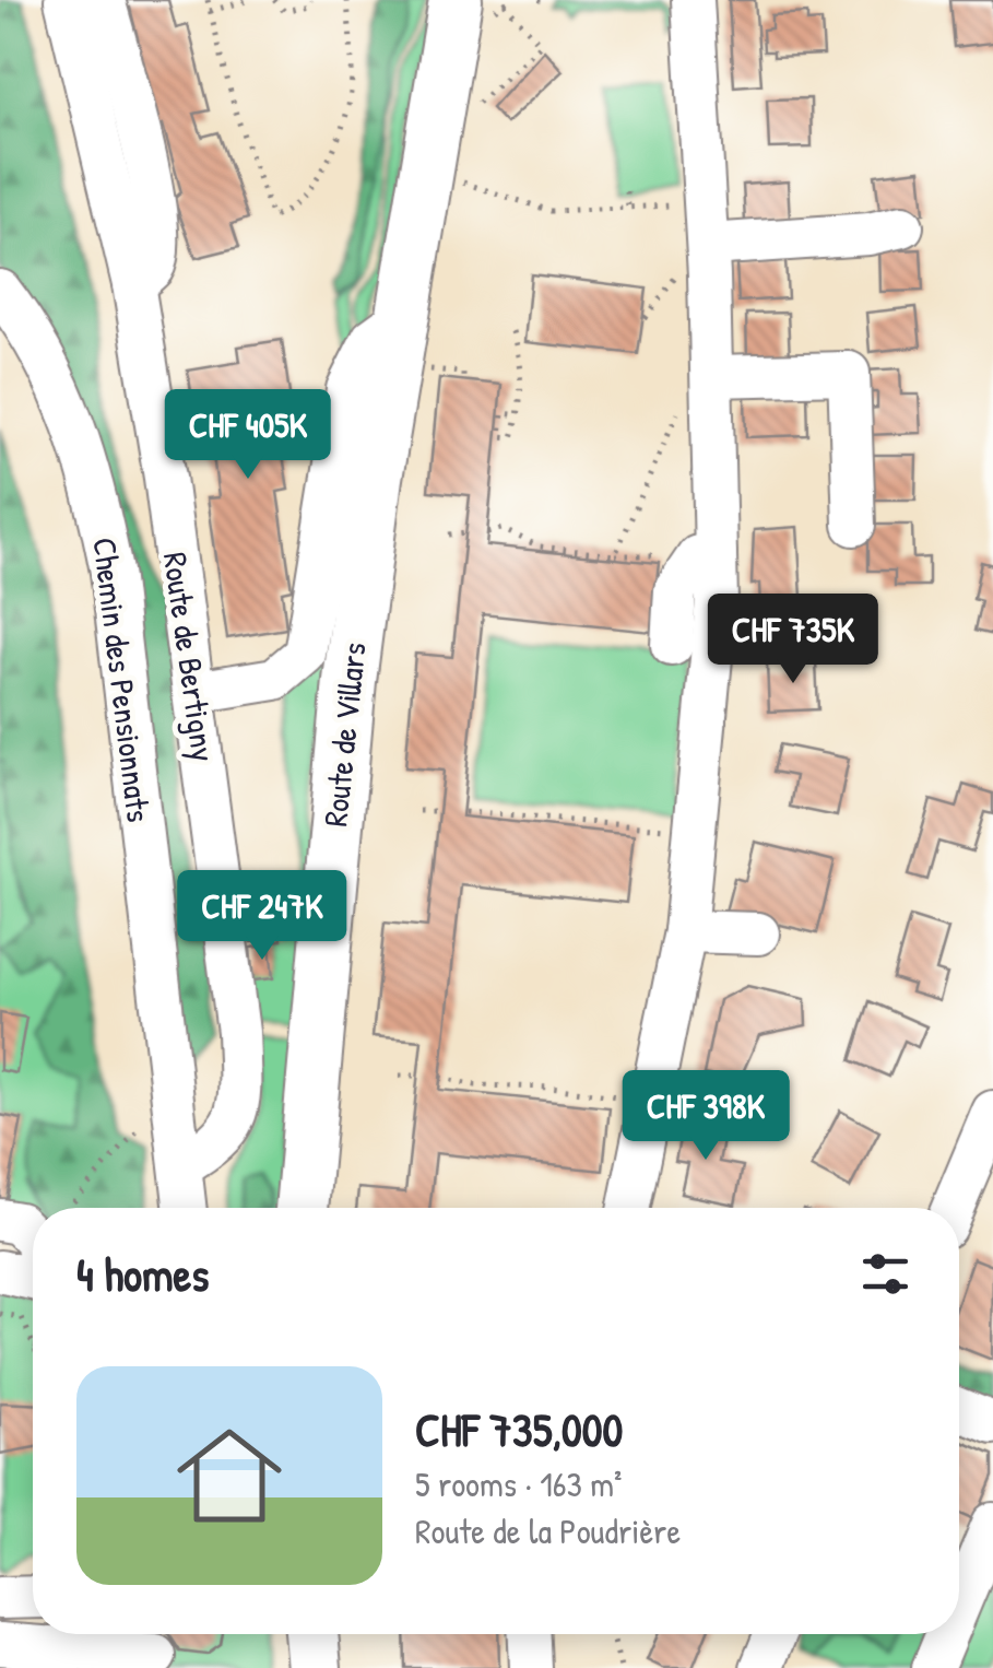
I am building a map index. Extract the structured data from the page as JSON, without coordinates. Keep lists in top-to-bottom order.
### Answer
{
  "streets": {
    "main road": ["Route de Villars"],
    "street": ["Route de Bertigny", "Chemin des Pensionnats"]
  },
  "crossings": [
    ["Route de Bertigny", "Chemin des Pensionnats"],
    ["Route de Bertigny", "Route de Villars"]
  ],
  "page": {
    "price": [
      "CHF 405K",
      "CHF 735K",
      "CHF 247K",
      "CHF 398K"
    ],
    "heading": "4 homes",
    "list": [
      {
        "name": "CHF 735,000",
        "note": "5 rooms · 163 m² · Route de la Poudrière"
      }
    ]
  }
}
